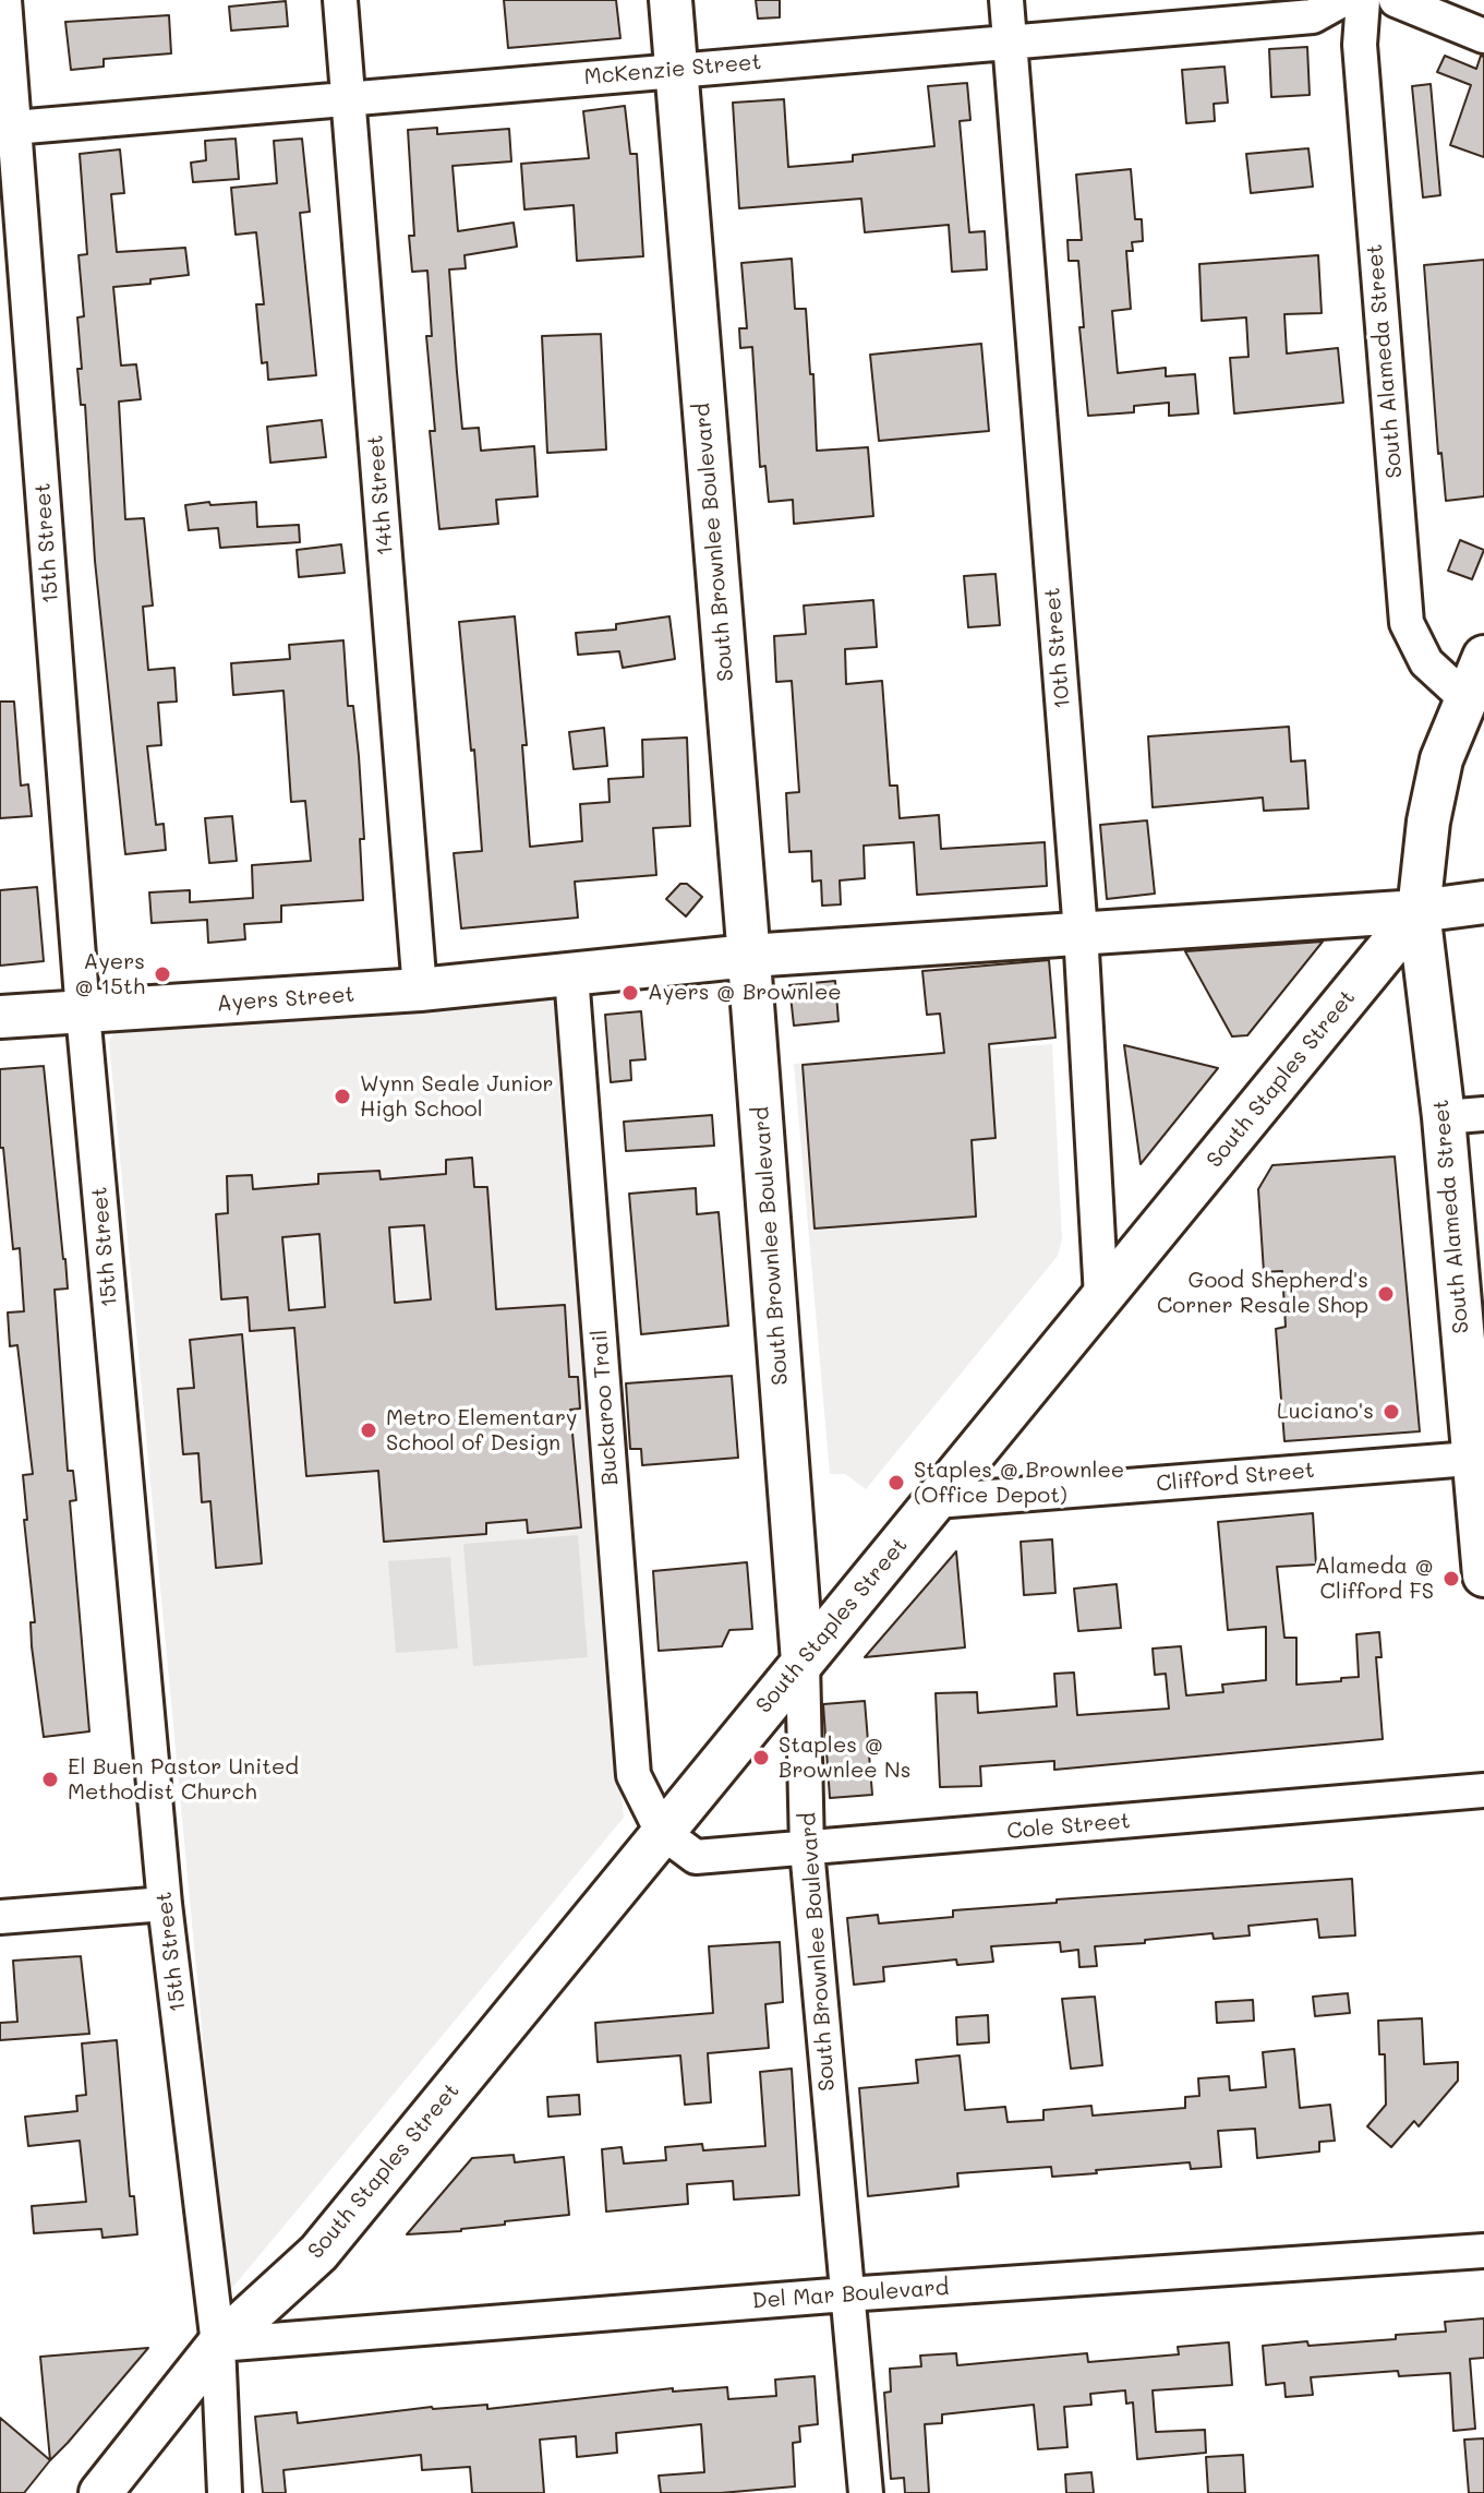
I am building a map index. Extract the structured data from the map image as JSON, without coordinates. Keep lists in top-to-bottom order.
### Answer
{
  "streets": {
    "main road": [
      "South Alameda Street",
      "South Brownlee Boulevard",
      "Ayers Street",
      "South Staples Street"
    ],
    "street": [
      "McKenzie Street",
      "14th Street",
      "15th Street",
      "10th Street",
      "Buckaroo Trail",
      "Clifford Street",
      "Cole Street",
      "Del Mar Boulevard"
    ]
  },
  "crossings": [
    ["McKenzie Street", "14th Street"],
    ["McKenzie Street", "South Brownlee Boulevard"],
    ["McKenzie Street", "15th Street"],
    ["McKenzie Street", "10th Street"],
    ["South Alameda Street", "Ayers Street"],
    ["South Alameda Street", "South Staples Street"],
    ["South Alameda Street", "Clifford Street"],
    ["14th Street", "Ayers Street"],
    ["South Brownlee Boulevard", "Ayers Street"],
    ["South Brownlee Boulevard", "South Staples Street"],
    ["South Brownlee Boulevard", "Cole Street"],
    ["South Brownlee Boulevard", "Del Mar Boulevard"],
    ["15th Street", "Ayers Street"],
    ["15th Street", "South Staples Street"],
    ["15th Street", "Del Mar Boulevard"],
    ["10th Street", "Ayers Street"],
    ["10th Street", "South Staples Street"],
    ["Ayers Street", "South Staples Street"],
    ["Ayers Street", "Buckaroo Trail"],
    ["South Staples Street", "Buckaroo Trail"],
    ["South Staples Street", "Clifford Street"],
    ["South Staples Street", "Cole Street"],
    ["South Staples Street", "Del Mar Boulevard"],
    ["Buckaroo Trail", "Cole Street"]
  ],
  "places": [
    "Ayers @ 15th",
    "Ayers @ Brownlee",
    "Wynn Seale Junior High School",
    "Good Shepherd's Corner Resale Shop",
    "Luciano's",
    "Metro Elementary School of Design",
    "Staples @ Brownlee (Office Depot)",
    "Alameda @ Clifford FS",
    "Staples @ Brownlee Ns",
    "El Buen Pastor United Methodist Church"
  ]
}
